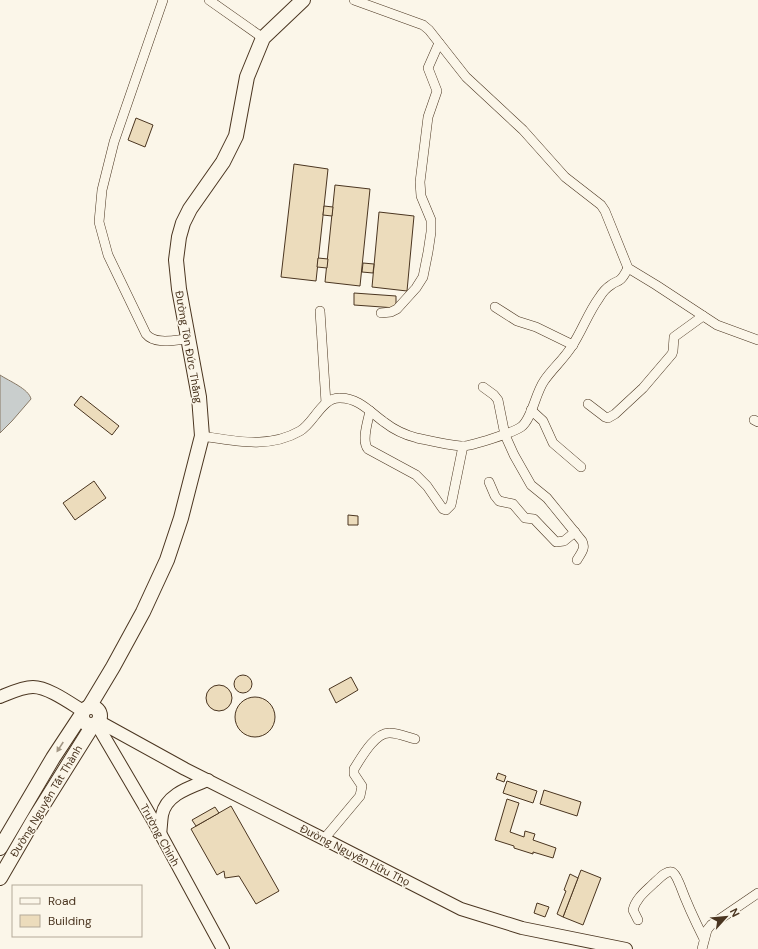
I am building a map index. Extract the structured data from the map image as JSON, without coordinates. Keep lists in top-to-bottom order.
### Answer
{
  "streets": {
    "highway": ["Đường Tôn Đức Thắng", "Đường Nguyễn Tất Thành"],
    "main road": ["Trường Chinh", "Đường Nguyễn Hữu Thọ"]
  },
  "crossings": [
    ["Đường Tôn Đức Thắng", "Đường Nguyễn Tất Thành"],
    ["Đường Nguyễn Tất Thành", "Trường Chinh"],
    ["Đường Nguyễn Tất Thành", "Đường Nguyễn Hữu Thọ"],
    ["Trường Chinh", "Đường Nguyễn Hữu Thọ"]
  ],
  "legend": ["Road", "Building"],
  "north": "top right"
}
